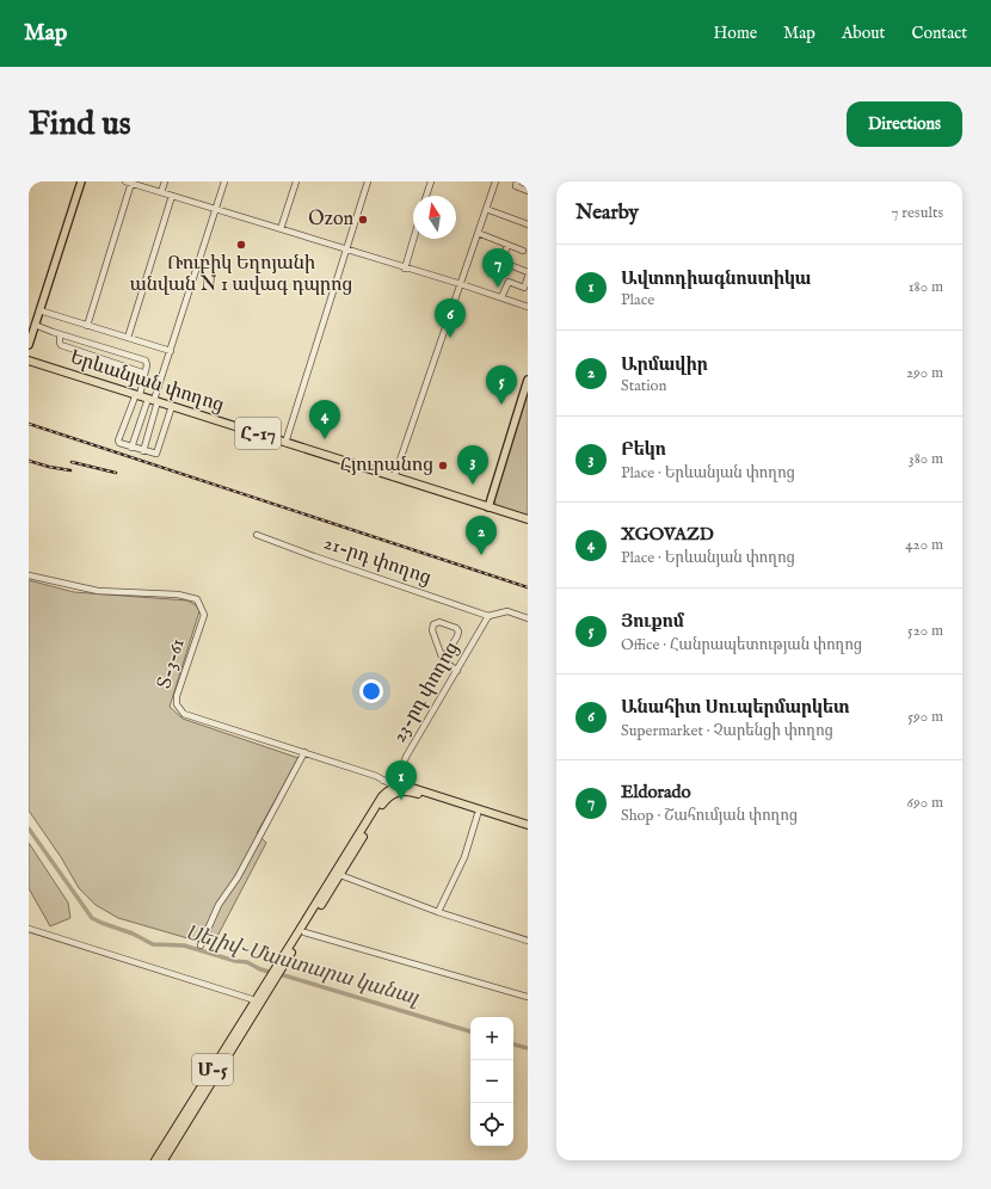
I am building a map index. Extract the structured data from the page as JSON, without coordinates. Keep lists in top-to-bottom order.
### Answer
{
  "streets": {
    "highway": ["Երևանյան փողոց", "Հ-17", "Մ-5"],
    "street": ["21-րդ փողոց", "Տ-3-61", "23-րդ փողոց"]
  },
  "crossings": [
    ["21-րդ փողոց", "23-րդ փողոց"],
    ["Տ-3-61", "23-րդ փողոց"],
    ["Տ-3-61", "Մ-5"],
    ["23-րդ փողոց", "Մ-5"]
  ],
  "water": ["Սելիվ֊Մաստարա կանալ"],
  "places": ["Ozon", "Ռուբիկ Եղոյանի անվան N 1 ավագ դպրոց", "Հյուրանոց"],
  "north": "top",
  "page": {
    "header": "Map",
    "nav": [
      "Home",
      "Map",
      "About",
      "Contact"
    ],
    "buttons": "Directions",
    "title": "Find us",
    "heading": ["Nearby", "7 results"],
    "list": [
      {
        "mark": "1",
        "name": "Ավտոդիագնոստիկա",
        "note": "Place",
        "value": "180 m"
      },
      {
        "mark": "2",
        "name": "Արմավիր",
        "note": "Station",
        "value": "290 m"
      },
      {
        "mark": "3",
        "name": "Բեկո",
        "note": "Place · Երևանյան փողոց",
        "value": "380 m"
      },
      {
        "mark": "4",
        "name": "XGOVAZD",
        "note": "Place · Երևանյան փողոց",
        "value": "420 m"
      },
      {
        "mark": "5",
        "name": "Յուքոմ",
        "note": "Office · Հանրապետության փողոց",
        "value": "520 m"
      },
      {
        "mark": "6",
        "name": "Անահիտ Սուպերմարկետ",
        "note": "Supermarket · Չարենցի փողոց",
        "value": "590 m"
      },
      {
        "mark": "7",
        "name": "Eldorado",
        "note": "Shop · Շահումյան փողոց",
        "value": "690 m"
      }
    ],
    "pins": [
      "7",
      "6",
      "5",
      "4",
      "3",
      "2",
      "1"
    ],
    "map_buttons": ["+", "−"]
  }
}
